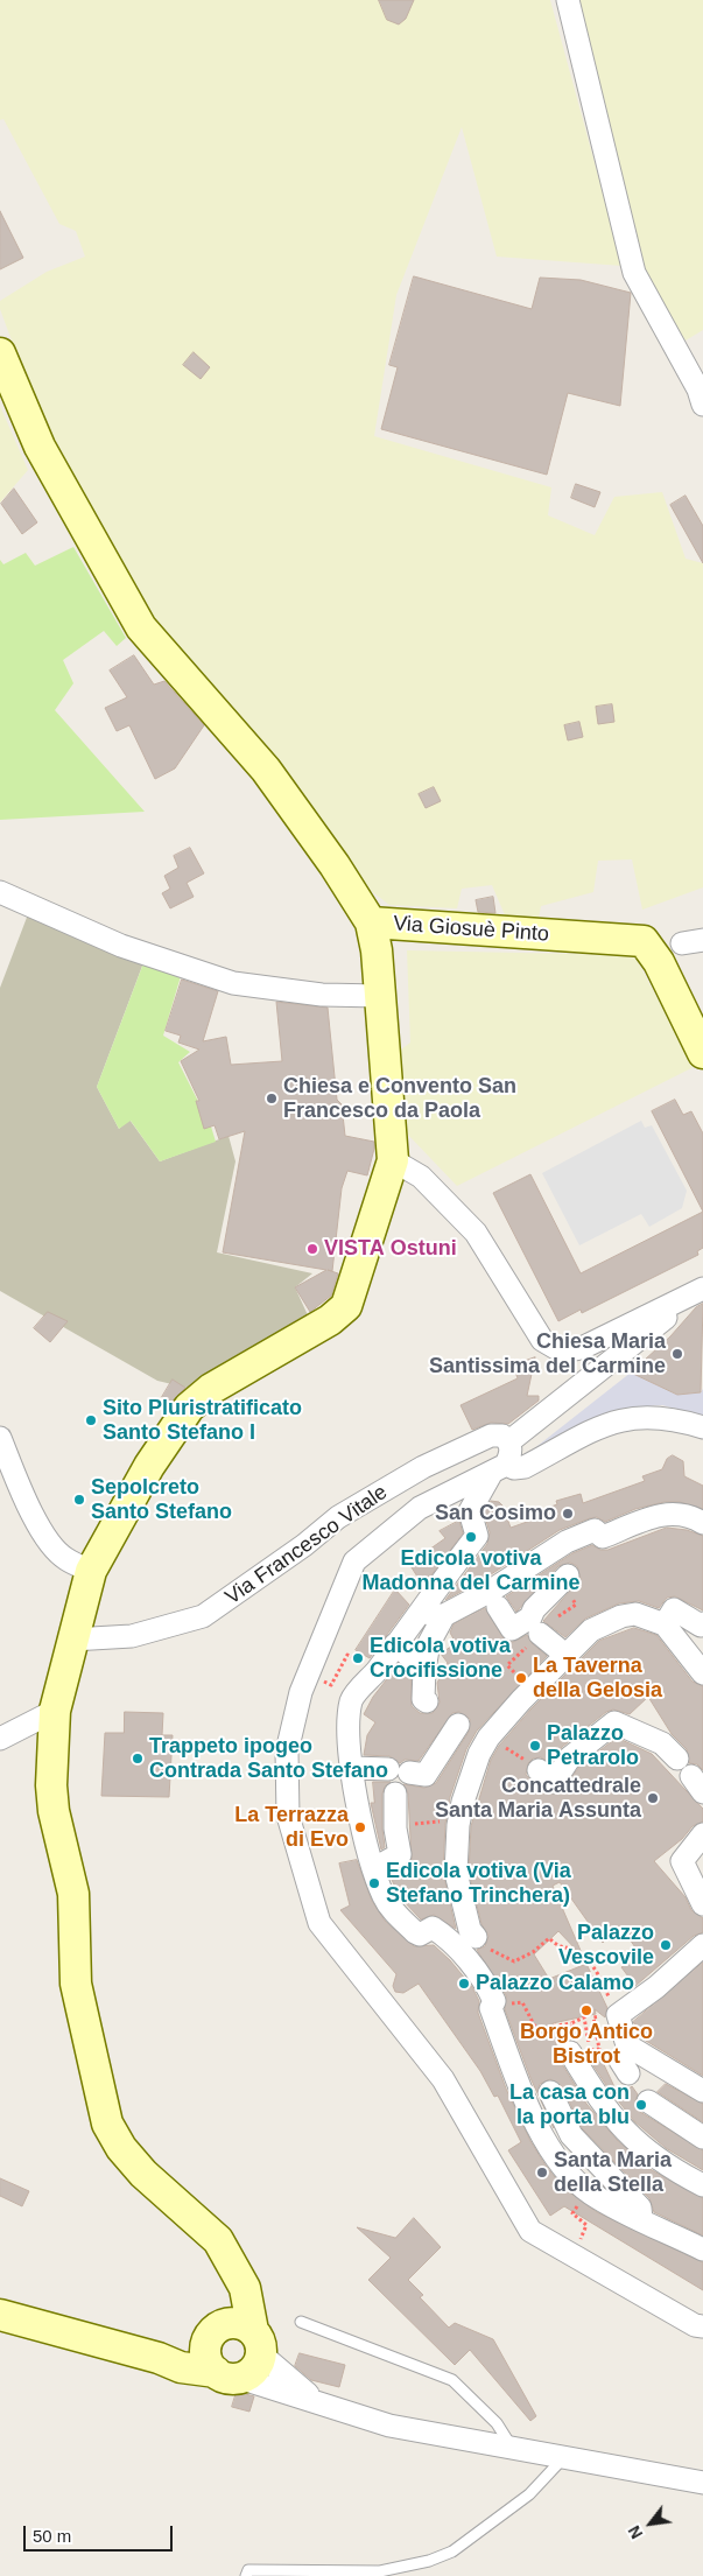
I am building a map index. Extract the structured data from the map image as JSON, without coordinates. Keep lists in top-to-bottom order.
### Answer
{
  "streets": {
    "street": ["Via Giosuè Pinto", "Via Francesco Vitale"]
  },
  "places": [
    "Chiesa e Convento San Francesco da Paola",
    "VISTA Ostuni",
    "Chiesa Maria Santissima del Carmine",
    "Sito Pluristratificato Santo Stefano I",
    "Sepolcreto Santo Stefano",
    "San Cosimo",
    "Edicola votiva Madonna del Carmine",
    "Edicola votiva Crocifissione",
    "La Taverna della Gelosia",
    "Palazzo Petrarolo",
    "Trappeto ipogeo Contrada Santo Stefano",
    "Concattedrale Santa Maria Assunta",
    "La Terrazza di Evo",
    "Edicola votiva (Via Stefano Trinchera)",
    "Palazzo Vescovile",
    "Palazzo Calamo",
    "Borgo Antico Bistrot",
    "La casa con la porta blu",
    "Santa Maria della Stella"
  ],
  "scale_bar": "50 m",
  "north": "bottom left"
}
